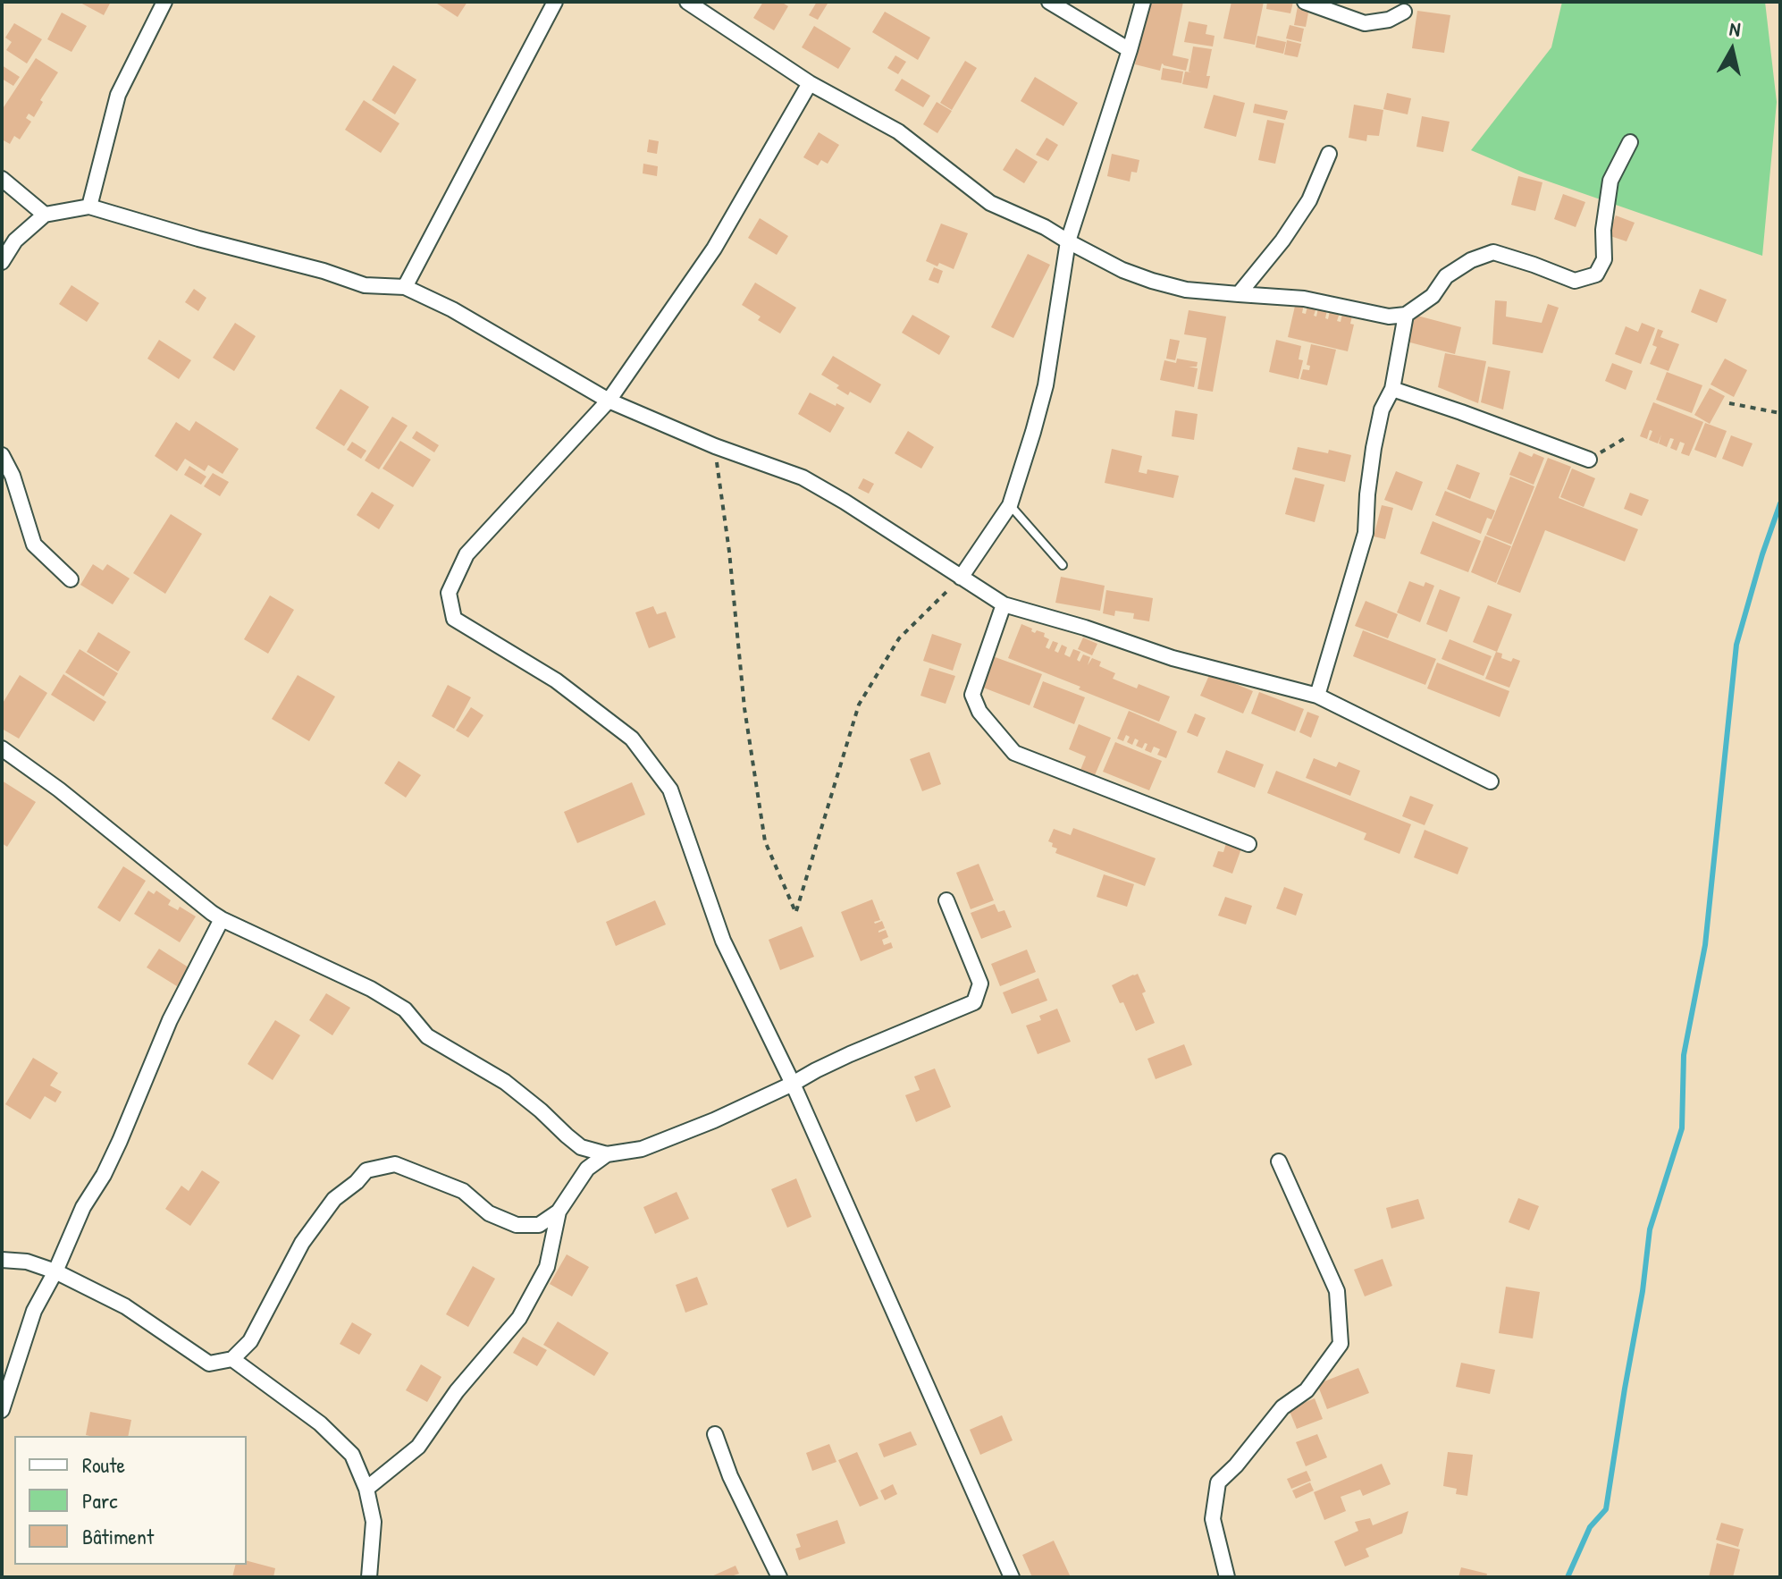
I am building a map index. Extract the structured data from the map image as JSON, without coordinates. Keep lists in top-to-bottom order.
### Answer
{
  "legend": ["Route", "Parc", "Bâtiment"],
  "north": "top"
}
